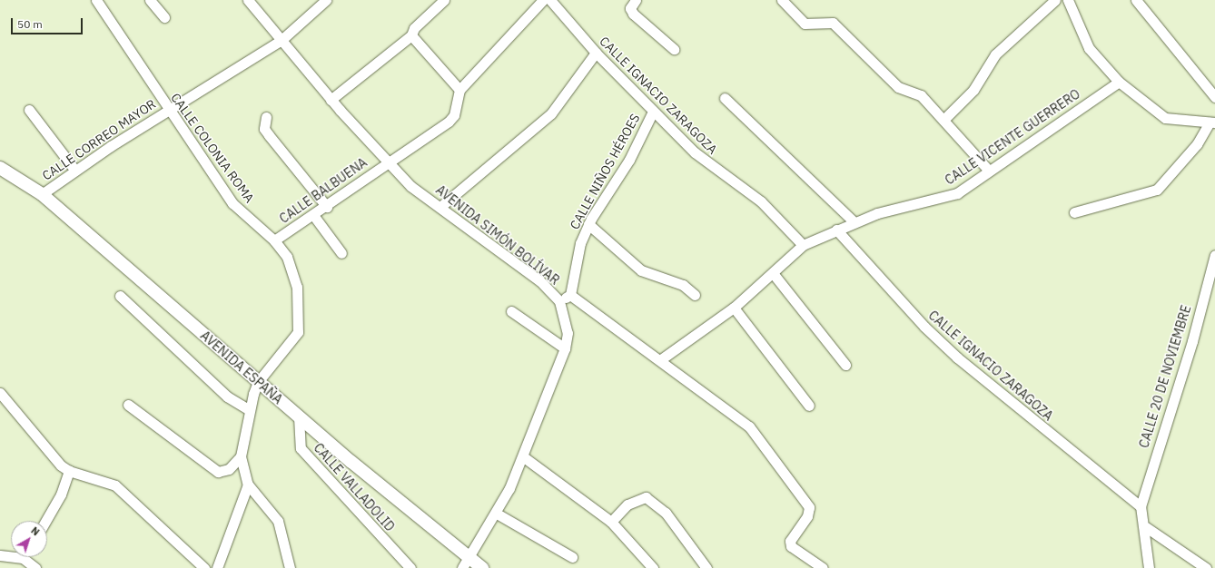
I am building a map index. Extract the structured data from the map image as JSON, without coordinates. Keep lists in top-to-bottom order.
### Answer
{
  "streets": {
    "street": [
      "CALLE IGNACIO ZARAGOZA",
      "CALLE VICENTE GUERRERO",
      "CALLE CORREO MAYOR",
      "CALLE COLONIA ROMA",
      "CALLE NIÑOS HÉROES",
      "CALLE BALBUENA",
      "AVENIDA SIMÓN BOLÍVAR",
      "AVENIDA ESPAÑA",
      "CALLE 20 DE NOVIEMBRE",
      "CALLE VALLADOLID"
    ]
  },
  "crossings": [
    ["CALLE IGNACIO ZARAGOZA", "CALLE VICENTE GUERRERO"],
    ["CALLE IGNACIO ZARAGOZA", "CALLE NIÑOS HÉROES"],
    ["CALLE IGNACIO ZARAGOZA", "CALLE 20 DE NOVIEMBRE"],
    ["CALLE VICENTE GUERRERO", "AVENIDA SIMÓN BOLÍVAR"],
    ["CALLE CORREO MAYOR", "CALLE COLONIA ROMA"],
    ["CALLE CORREO MAYOR", "AVENIDA SIMÓN BOLÍVAR"],
    ["CALLE CORREO MAYOR", "AVENIDA ESPAÑA"],
    ["CALLE COLONIA ROMA", "CALLE BALBUENA"],
    ["CALLE COLONIA ROMA", "AVENIDA ESPAÑA"],
    ["CALLE NIÑOS HÉROES", "AVENIDA SIMÓN BOLÍVAR"],
    ["CALLE BALBUENA", "AVENIDA SIMÓN BOLÍVAR"],
    ["AVENIDA SIMÓN BOLÍVAR", "AVENIDA ESPAÑA"],
    ["AVENIDA ESPAÑA", "CALLE VALLADOLID"]
  ],
  "scale_bar": "50 m",
  "north": "top right"
}
